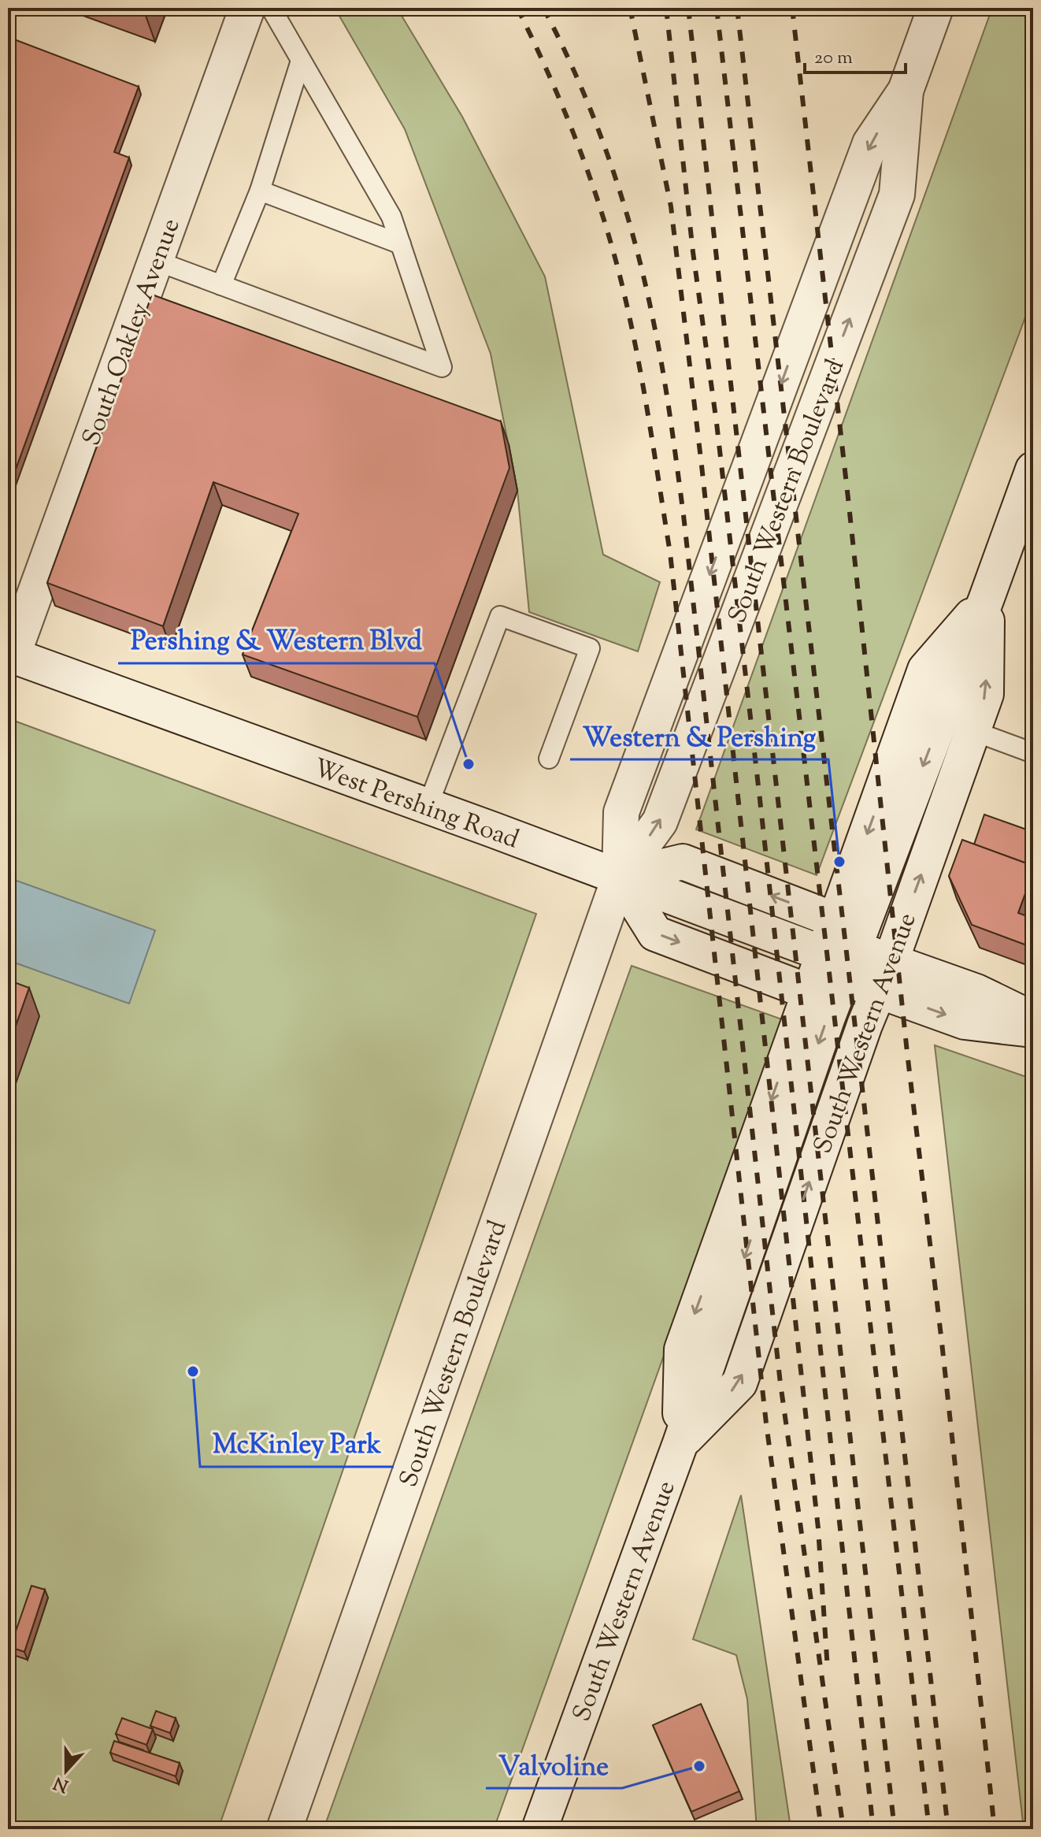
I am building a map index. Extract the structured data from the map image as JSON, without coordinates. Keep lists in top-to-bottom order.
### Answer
{
  "streets": {
    "main road": [
      "South Oakley Avenue",
      "South Western Boulevard",
      "West Pershing Road",
      "South Western Avenue"
    ]
  },
  "crossings": [
    ["South Oakley Avenue", "West Pershing Road"],
    ["South Western Boulevard", "West Pershing Road"]
  ],
  "places": [
    "Pershing & Western Blvd",
    "Western & Pershing",
    "McKinley Park",
    "Valvoline"
  ],
  "scale_bar": "20 m",
  "north": "bottom"
}
